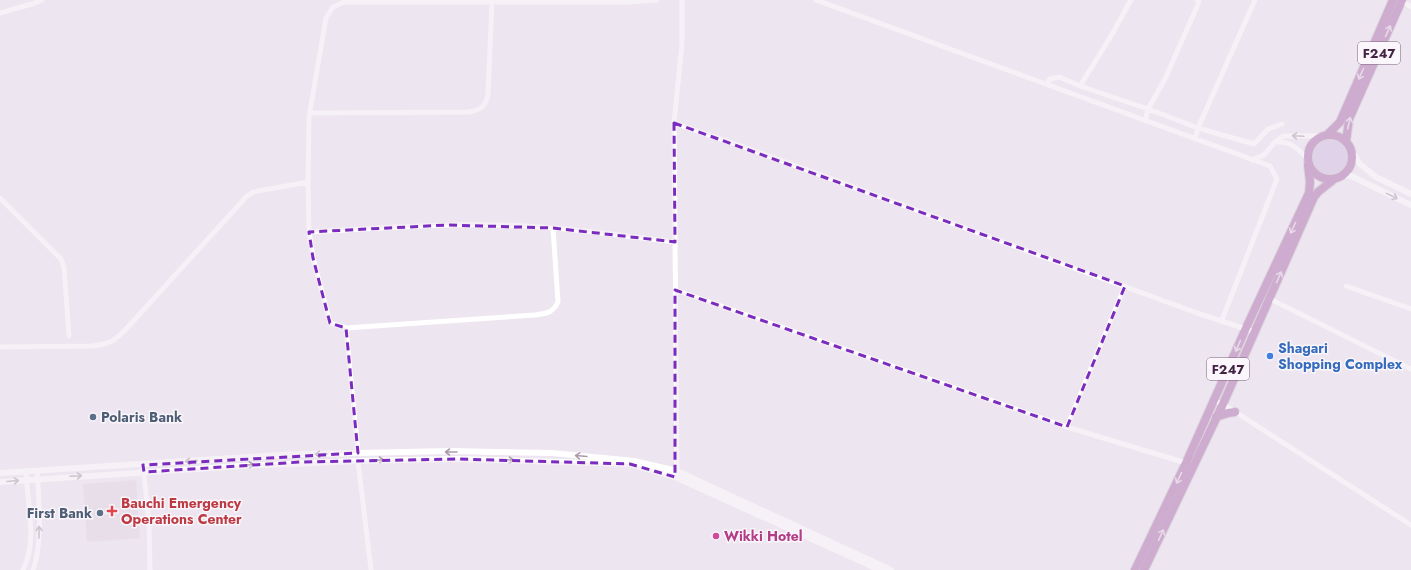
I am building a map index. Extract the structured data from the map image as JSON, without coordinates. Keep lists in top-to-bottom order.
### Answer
{
  "streets": {
    "main road": ["F247"]
  },
  "places": {
    "other": [
      "Shagari Shopping Complex",
      "Polaris Bank",
      "First Bank",
      "Wikki Hotel"
    ],
    "health": ["Bauchi Emergency Operations Center"]
  }
}
